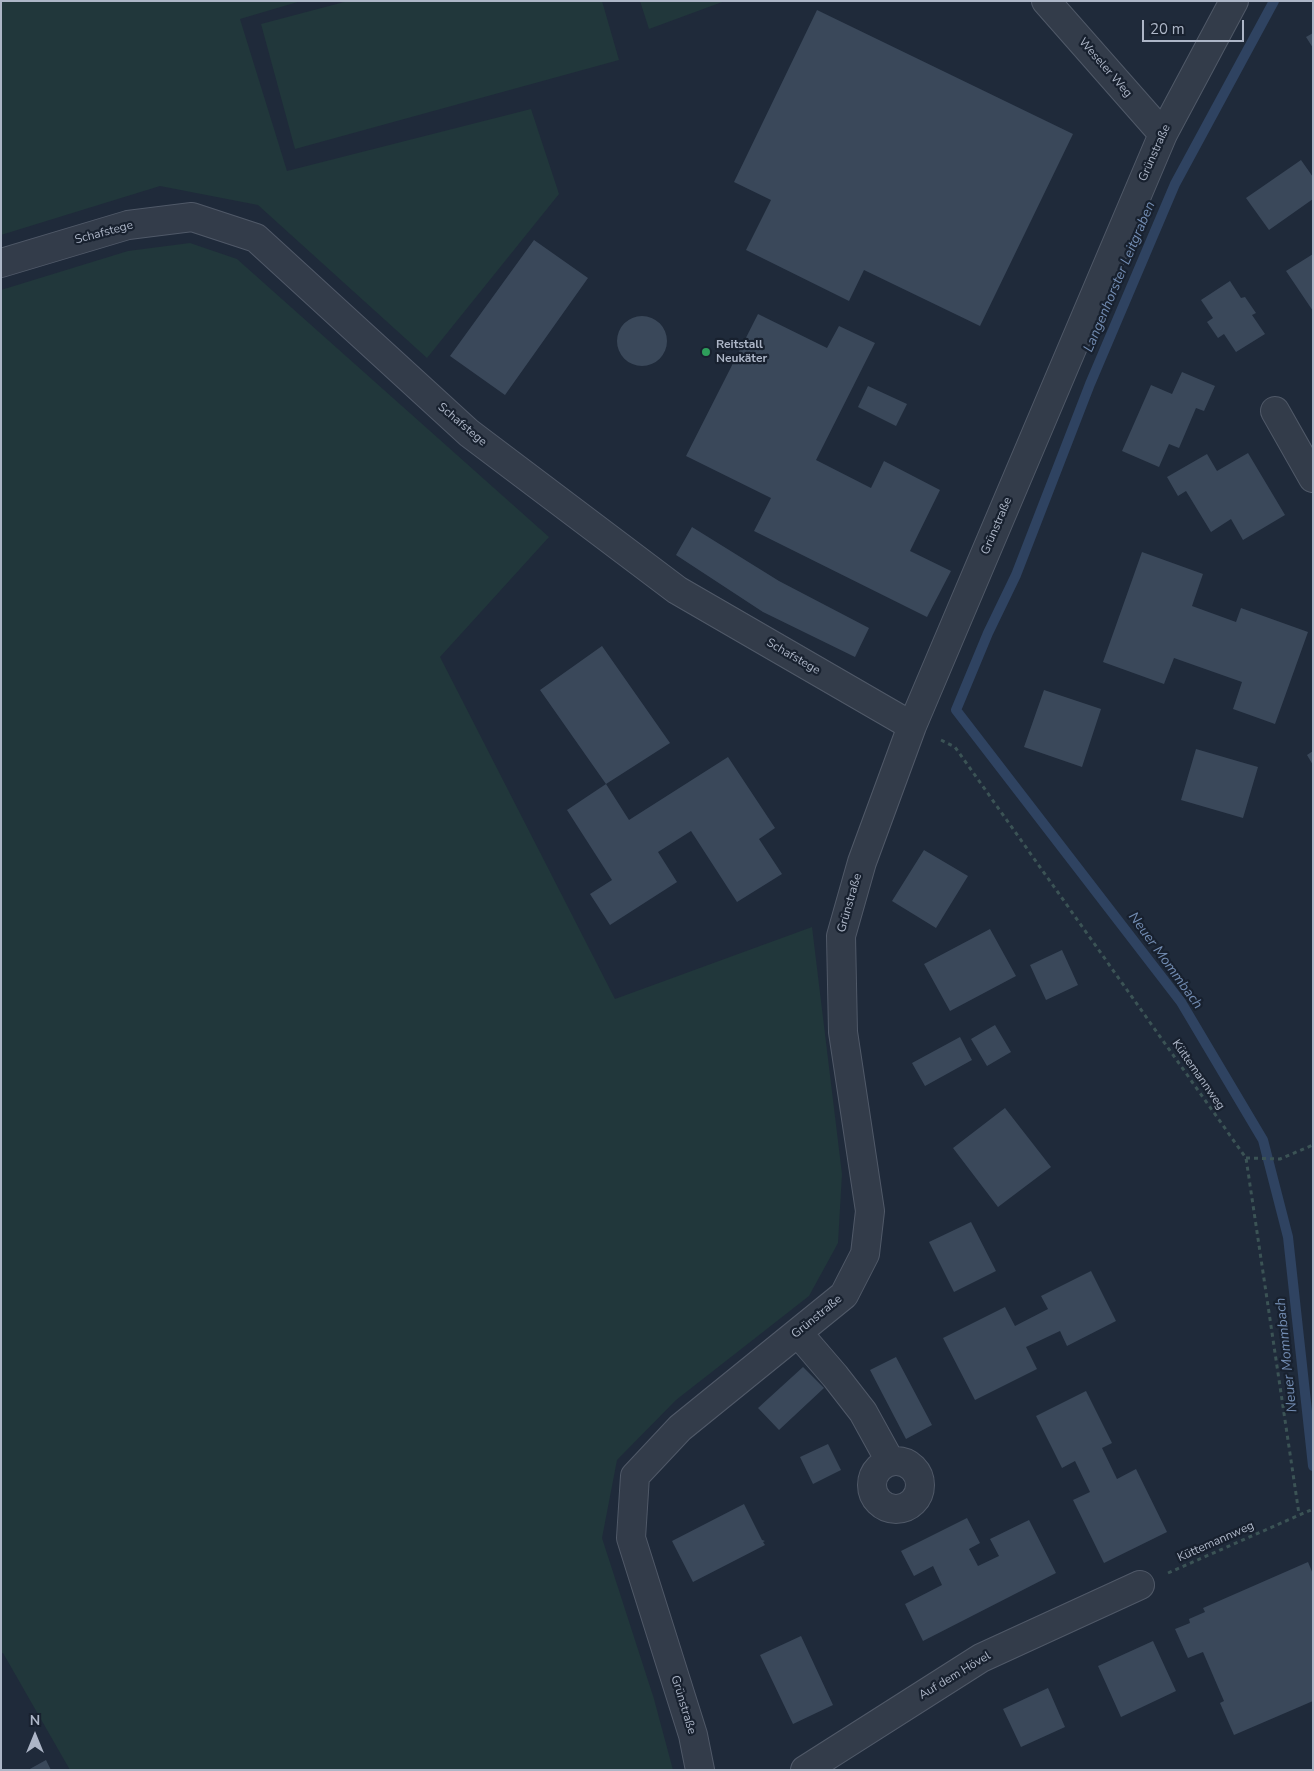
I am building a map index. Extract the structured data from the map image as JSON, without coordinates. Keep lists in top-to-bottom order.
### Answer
{
  "streets": {
    "street": [
      "Weseler Weg",
      "Grünstraße",
      "Schafstege",
      "Auf dem Hövel"
    ],
    "path": ["Küttemannweg"]
  },
  "crossings": [
    ["Weseler Weg", "Grünstraße"],
    ["Grünstraße", "Schafstege"],
    ["Grünstraße", "Küttemannweg"],
    ["Schafstege", "Küttemannweg"],
    ["Küttemannweg", "Auf dem Hövel"]
  ],
  "water": ["Langenhorster Leitgraben", "Neuer Mommbach"],
  "places": ["Reitstall Neukäter"],
  "scale_bar": "20 m",
  "north": "top"
}
